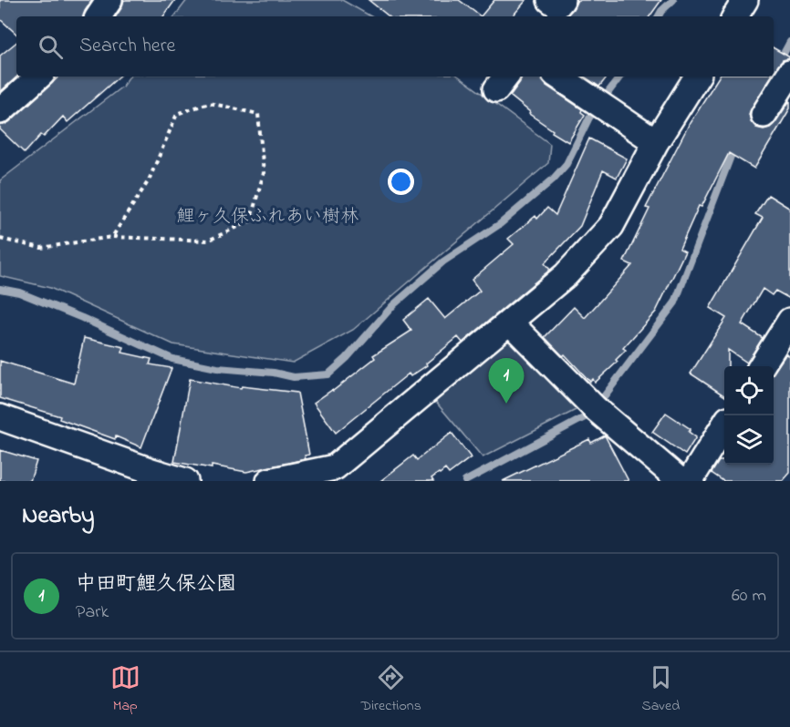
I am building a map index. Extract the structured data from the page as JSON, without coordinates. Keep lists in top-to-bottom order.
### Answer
{
  "parks": ["鯉ヶ久保ふれあい樹林"],
  "page": {
    "search": "Search here",
    "pins": "1",
    "heading": "Nearby",
    "list": [
      {
        "mark": "1",
        "name": "中田町鯉久保公園",
        "note": "Park",
        "value": "60 m"
      }
    ],
    "nav": ["Map", "Directions", "Saved"]
  }
}
